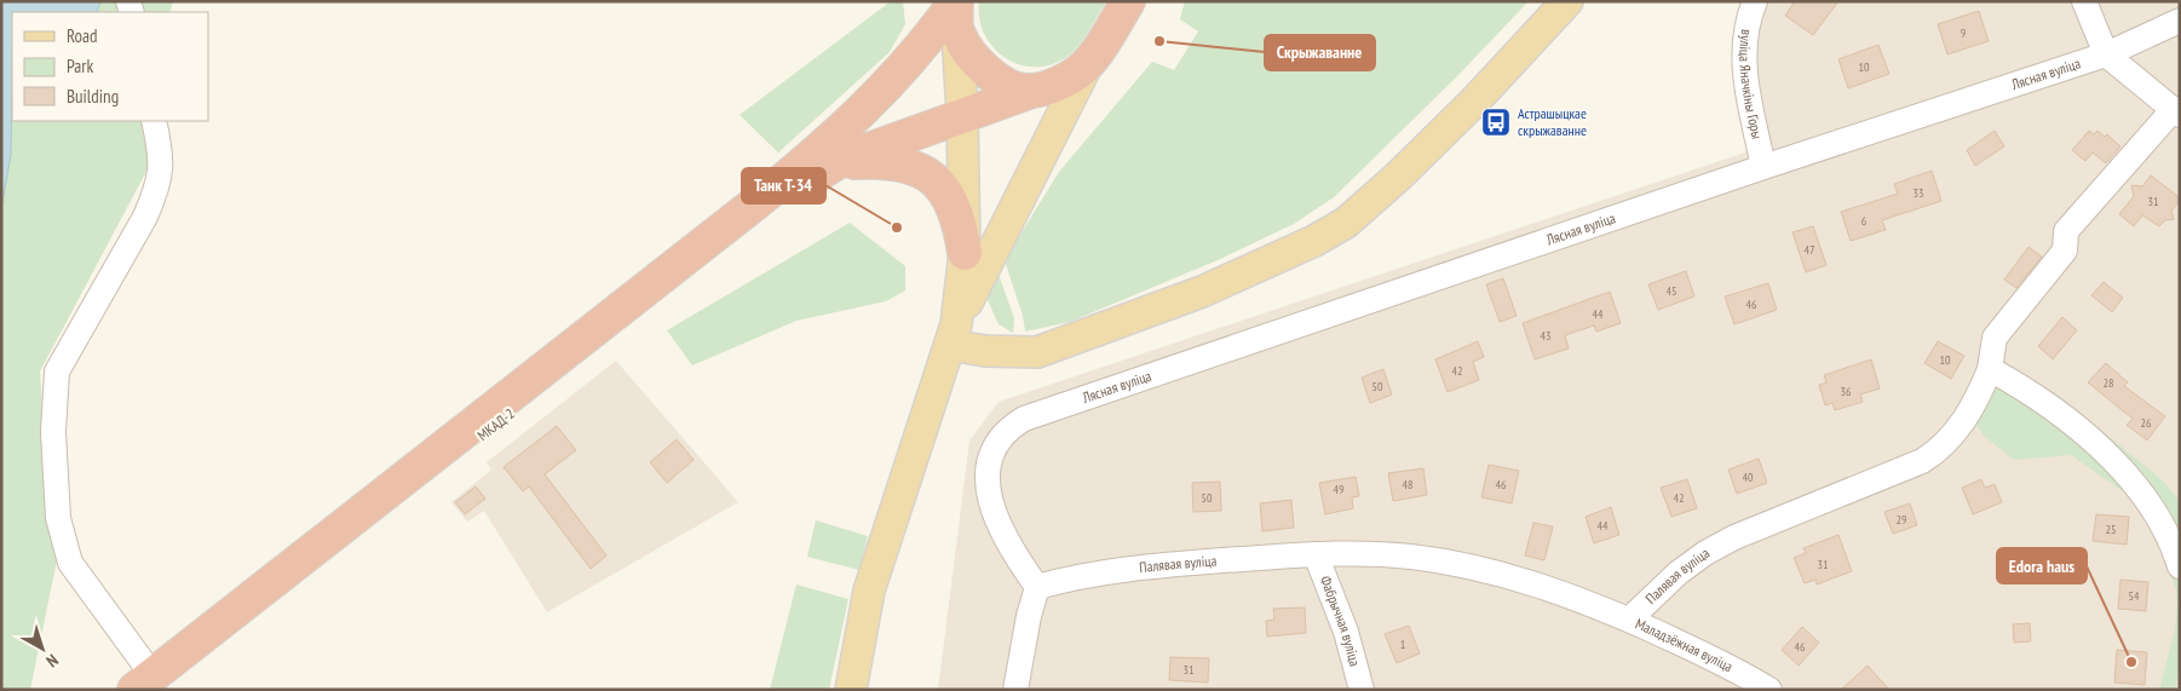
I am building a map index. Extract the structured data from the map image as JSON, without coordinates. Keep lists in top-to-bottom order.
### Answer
{
  "streets": {
    "highway": ["МКАД-2"],
    "street": [
      "Лясная вуліца",
      "вуліца Яначкіны Горы",
      "Палявая вуліца",
      "Фабрычная вуліца",
      "Маладзёжная вуліца"
    ]
  },
  "crossings": [
    ["Лясная вуліца", "вуліца Яначкіны Горы"],
    ["Лясная вуліца", "Палявая вуліца"],
    ["Палявая вуліца", "Фабрычная вуліца"],
    ["Палявая вуліца", "Маладзёжная вуліца"]
  ],
  "places": {
    "other": ["Скрыжаванне", "Танк Т-34", "Edora haus"],
    "bus stop": ["Астрашыцкае скрыжаванне"]
  },
  "house_numbers": [
    "9",
    "10",
    "33",
    "31",
    "6",
    "47",
    "45",
    "46",
    "44",
    "43",
    "10",
    "42",
    "28",
    "50",
    "36",
    "26",
    "40",
    "48",
    "46",
    "49",
    "50",
    "42",
    "29",
    "44",
    "25",
    "31",
    "54",
    "1",
    "46",
    "31"
  ],
  "legend": ["Road", "Park", "Building"],
  "north": "bottom right"
}
